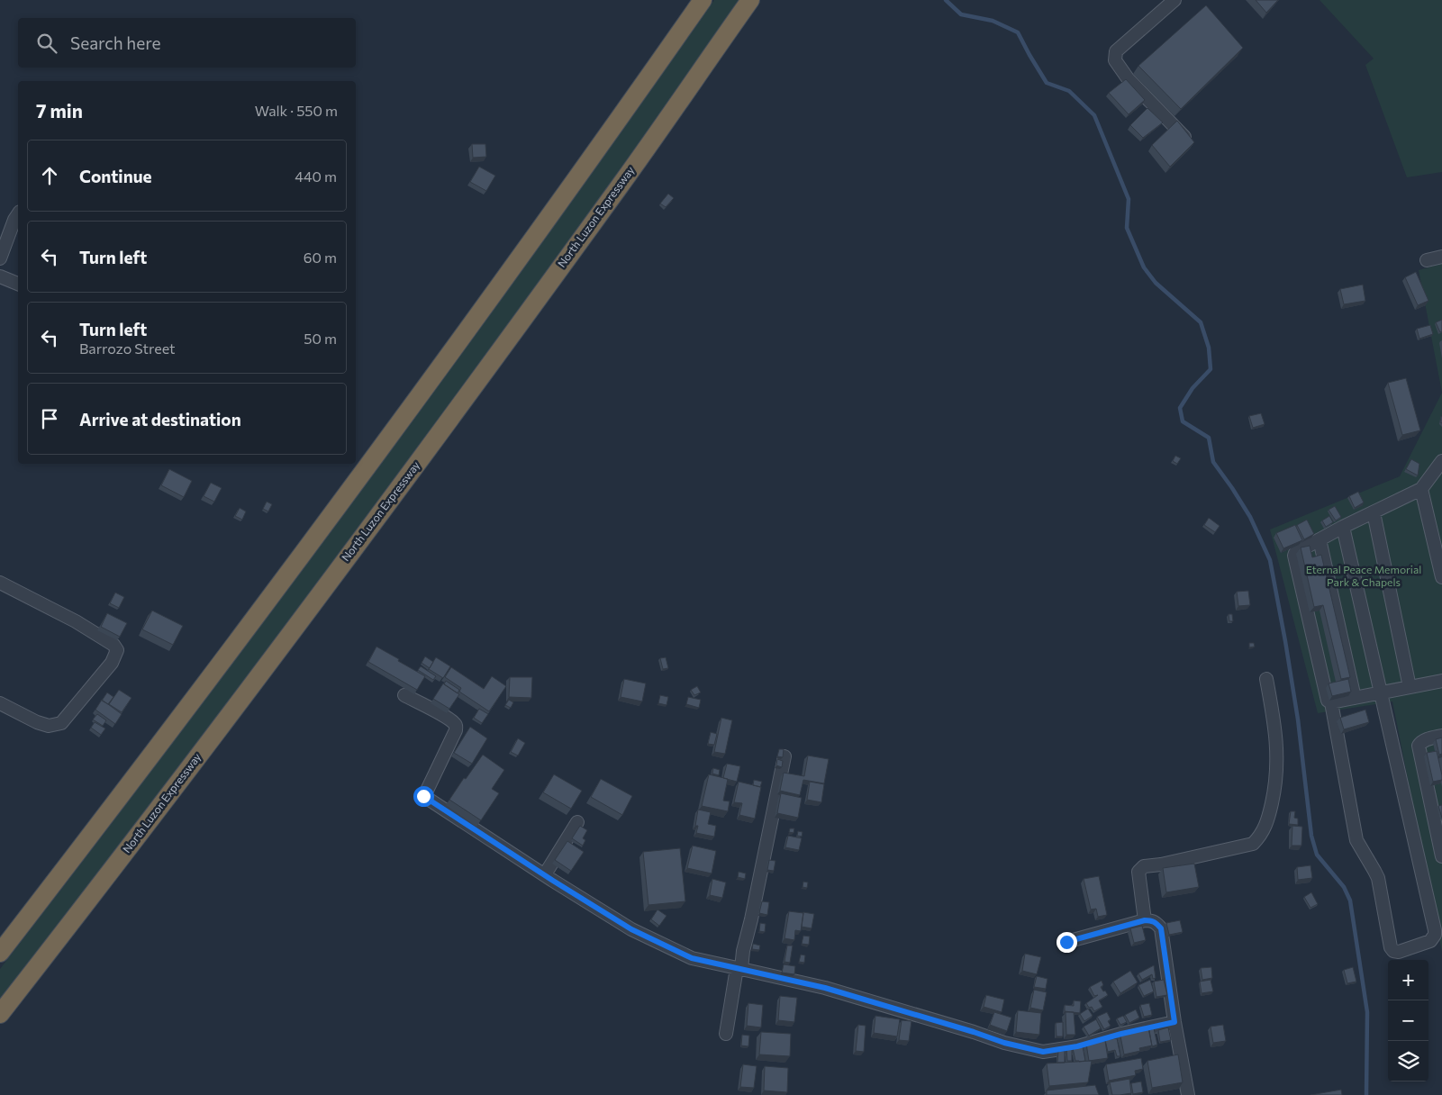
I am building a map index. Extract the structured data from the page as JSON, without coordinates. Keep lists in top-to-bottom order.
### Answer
{
  "streets": {
    "highway": ["North Luzon Expressway"]
  },
  "parks": ["Eternal Peace Memorial Park & Chapels"],
  "page": {
    "search": "Search here",
    "heading": ["7 min", "Walk · 550 m"],
    "list": [
      ["Continue", "440 m"],
      ["Turn left", "60 m"],
      ["Turn left", "Barrozo Street", "50 m"],
      "Arrive at destination"
    ],
    "map_buttons": ["+", "−"]
  }
}
